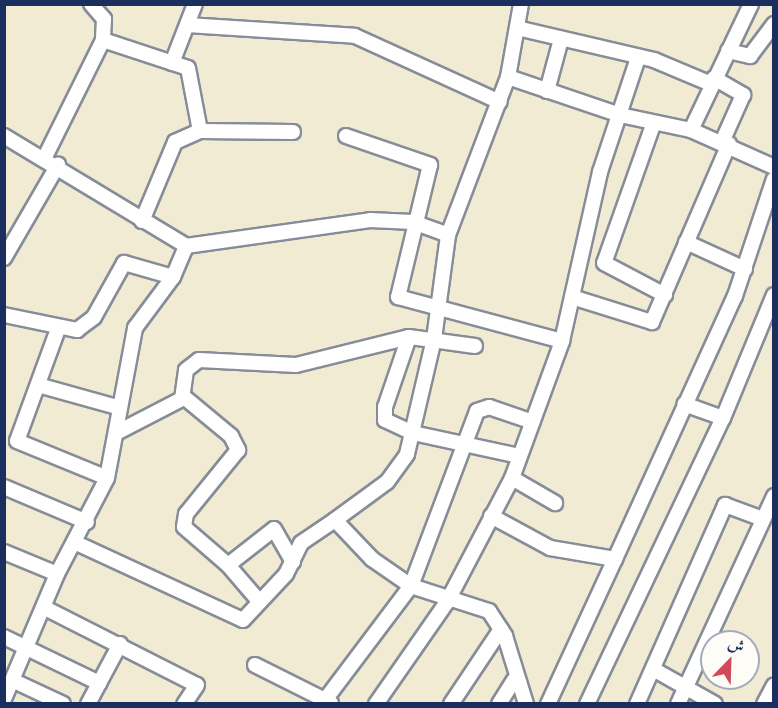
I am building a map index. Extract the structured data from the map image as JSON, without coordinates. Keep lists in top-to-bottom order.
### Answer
{
  "north": "top right"
}
